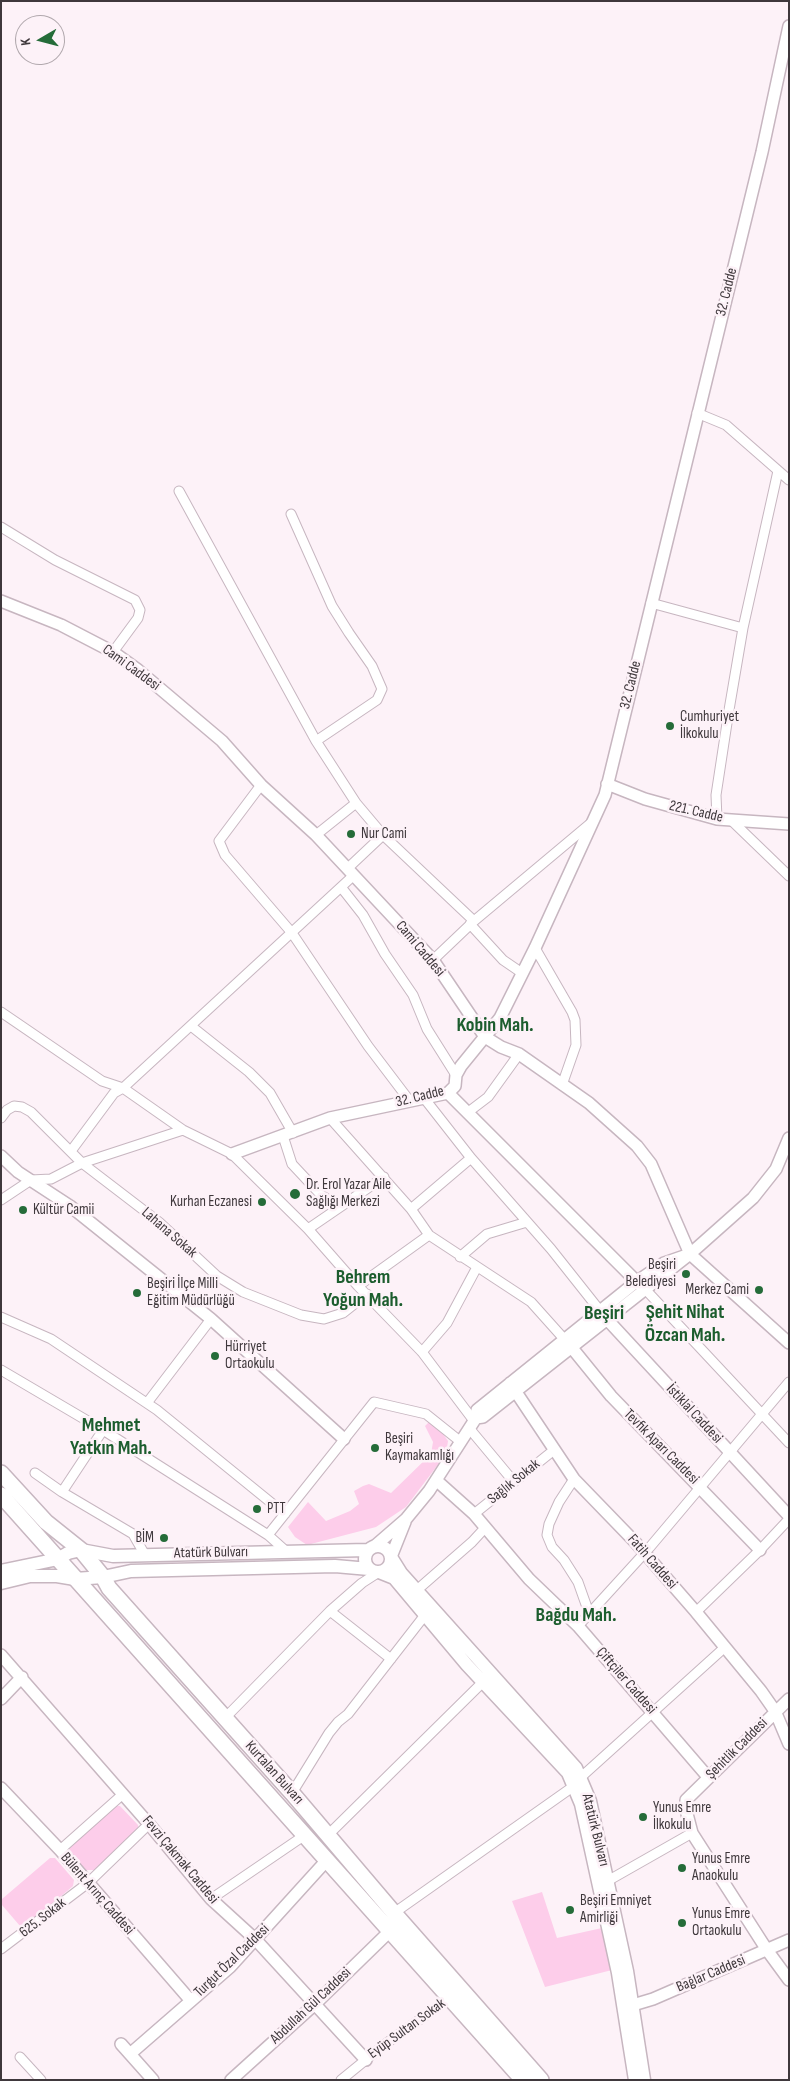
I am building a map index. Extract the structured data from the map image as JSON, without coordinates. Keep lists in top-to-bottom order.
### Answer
{
  "streets": {
    "highway": ["Kurtalan Bulvarı"],
    "main road": ["Atatürk Bulvarı"],
    "street": [
      "32. Cadde",
      "Cami Caddesi",
      "221. Cadde",
      "Lahana Sokak",
      "İstiklal Caddesi",
      "Tevfik Aparı Caddesi",
      "Sağlık Sokak",
      "Fatih Caddesi",
      "Çiftçiler Caddesi",
      "Şehitlik Caddesi",
      "Fevzi Çakmak Caddesi",
      "Bülent Arınç Caddesi",
      "625. Sokak",
      "Turgut Özal Caddesi",
      "Bağlar Caddesi",
      "Abdullah Gül Caddesi",
      "Eyüp Sultan Sokak"
    ]
  },
  "crossings": [
    ["32. Cadde", "Cami Caddesi"],
    ["32. Cadde", "221. Cadde"],
    ["Sağlık Sokak", "Fatih Caddesi"],
    ["Sağlık Sokak", "Çiftçiler Caddesi"],
    ["Atatürk Bulvarı", "Kurtalan Bulvarı"],
    ["Atatürk Bulvarı", "Bağlar Caddesi"],
    ["Fatih Caddesi", "Şehitlik Caddesi"],
    ["Çiftçiler Caddesi", "Şehitlik Caddesi"],
    ["Şehitlik Caddesi", "Bağlar Caddesi"],
    ["Kurtalan Bulvarı", "Turgut Özal Caddesi"],
    ["Kurtalan Bulvarı", "Abdullah Gül Caddesi"],
    ["Kurtalan Bulvarı", "Eyüp Sultan Sokak"],
    ["Fevzi Çakmak Caddesi", "625. Sokak"],
    ["Fevzi Çakmak Caddesi", "Turgut Özal Caddesi"],
    ["Fevzi Çakmak Caddesi", "Abdullah Gül Caddesi"],
    ["Fevzi Çakmak Caddesi", "Eyüp Sultan Sokak"],
    ["Bülent Arınç Caddesi", "625. Sokak"],
    ["Bülent Arınç Caddesi", "Turgut Özal Caddesi"]
  ],
  "districts": [
    "Kobin Mah.",
    "Behrem Yoğun Mah.",
    "Şehit Nihat Özcan Mah.",
    "Beşiri",
    "Mehmet Yatkın Mah.",
    "Bağdu Mah."
  ],
  "places": [
    "Cumhuriyet İlkokulu",
    "Nur Cami",
    "Dr. Erol Yazar Aile Sağlığı Merkezi",
    "Kurhan Eczanesi",
    "Kültür Camii",
    "Beşiri Belediyesi",
    "Merkez Cami",
    "Beşiri İlçe Milli Eğitim Müdürlüğü",
    "Hürriyet Ortaokulu",
    "Beşiri Kaymakamlığı",
    "PTT",
    "BİM",
    "Yunus Emre İlkokulu",
    "Yunus Emre Anaokulu",
    "Beşiri Emniyet Amirliği",
    "Yunus Emre Ortaokulu"
  ],
  "north": "left"
}
